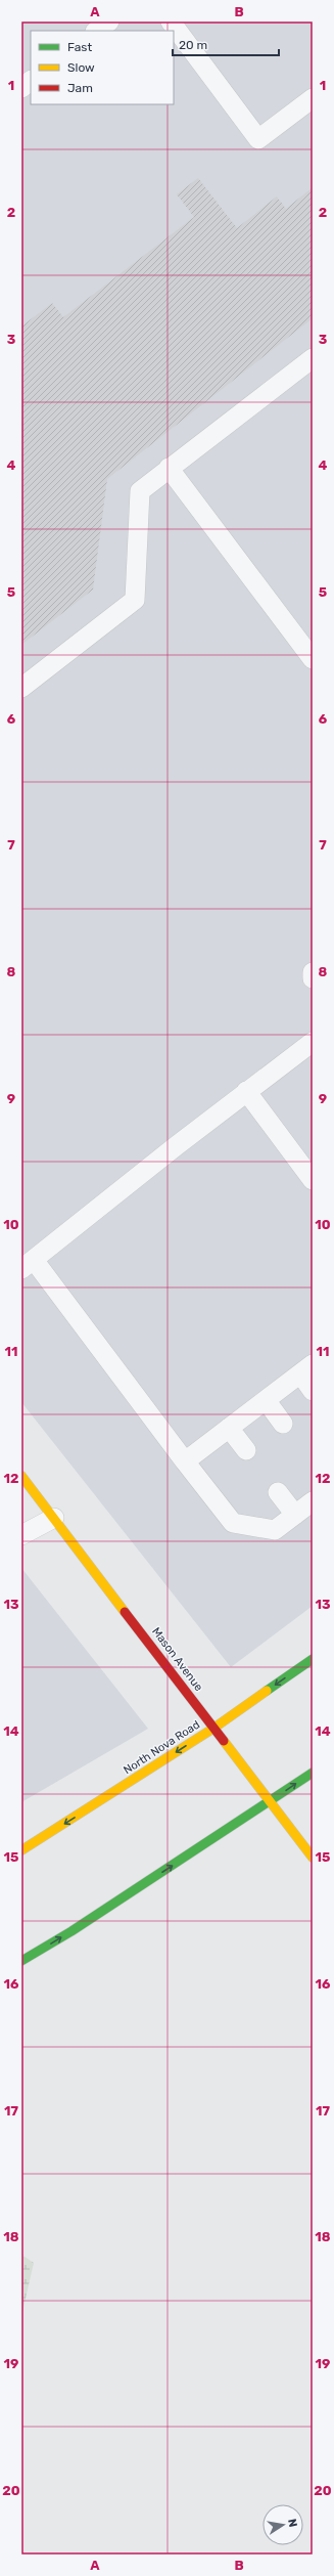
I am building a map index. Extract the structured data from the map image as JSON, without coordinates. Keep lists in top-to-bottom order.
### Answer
{
  "streets": {
    "main road": ["Mason Avenue", "North Nova Road"]
  },
  "crossings": [
    ["Mason Avenue", "North Nova Road"]
  ],
  "one_way": ["North Nova Road"],
  "legend": ["Fast", "Slow", "Jam"],
  "scale_bar": "20 m",
  "north": "right",
  "grid": {
    "columns": ["A", "B"],
    "rows": [
      "1",
      "2",
      "3",
      "4",
      "5",
      "6",
      "7",
      "8",
      "9",
      "10",
      "11",
      "12",
      "13",
      "14",
      "15",
      "16",
      "17",
      "18",
      "19",
      "20"
    ]
  }
}
